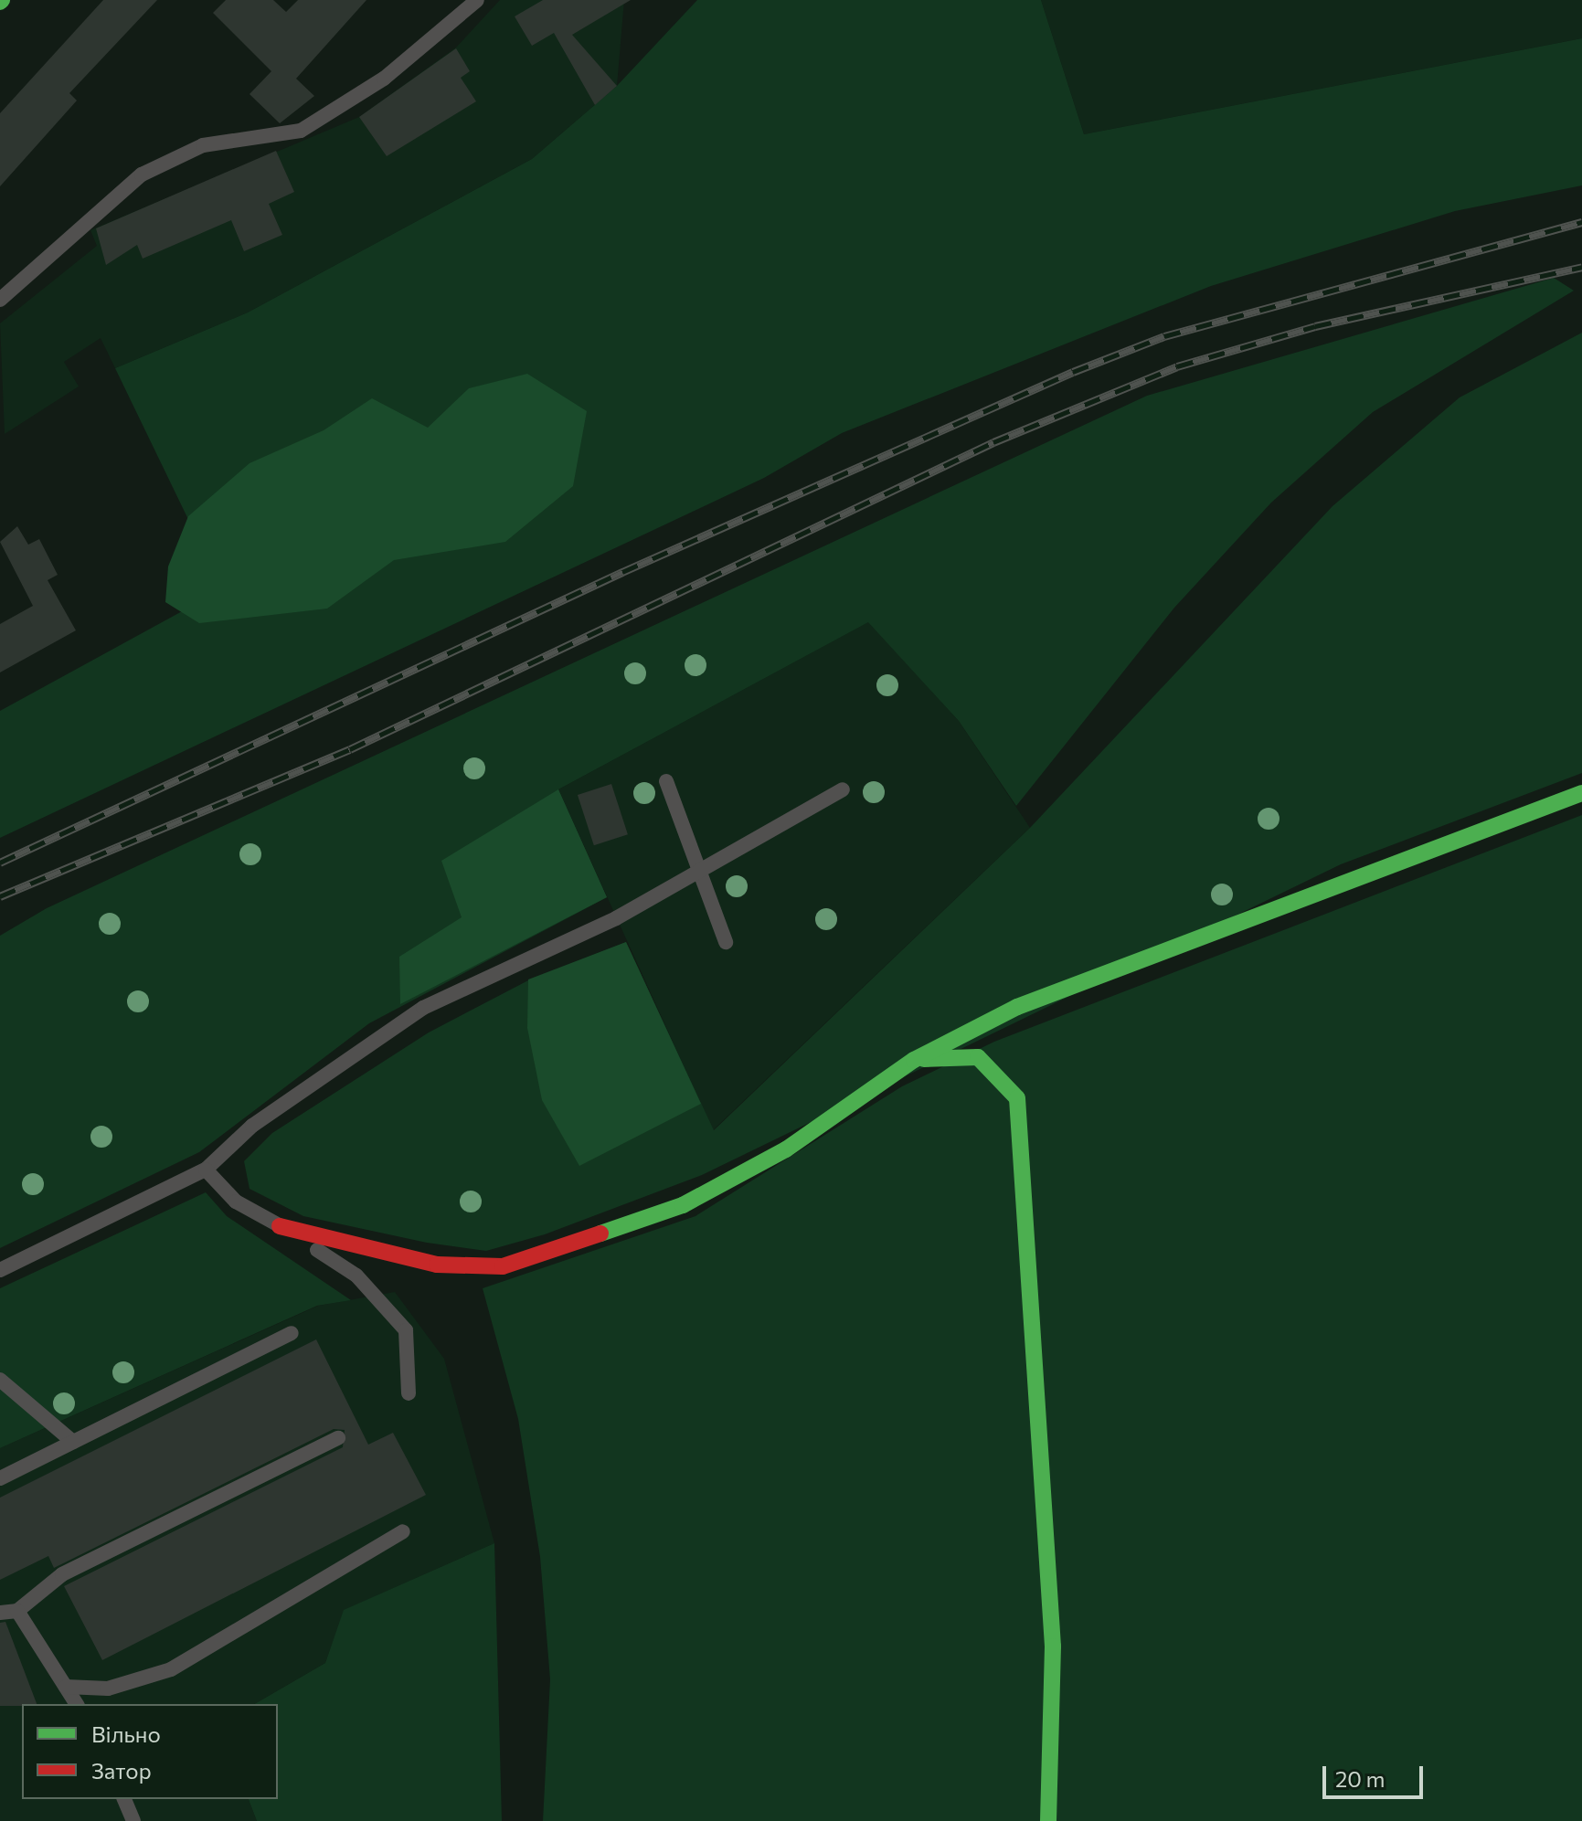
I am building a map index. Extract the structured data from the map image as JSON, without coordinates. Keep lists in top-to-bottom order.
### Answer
{
  "legend": ["Вільно", "Затор"],
  "scale_bar": "20 m"
}
